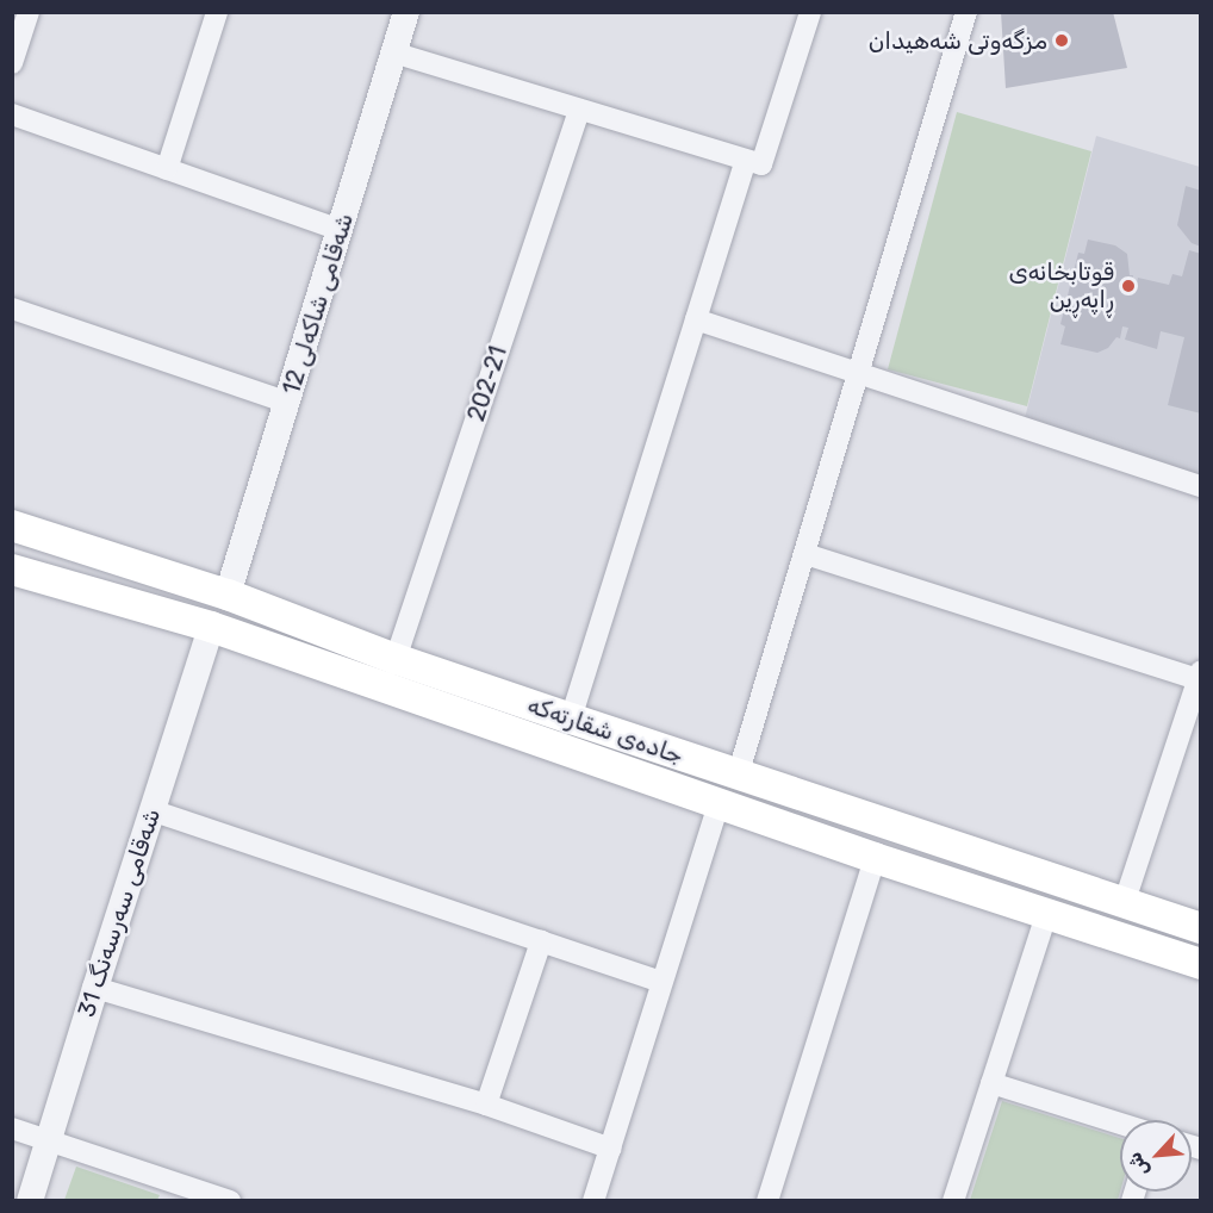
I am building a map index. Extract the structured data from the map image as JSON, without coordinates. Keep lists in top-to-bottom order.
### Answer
{
  "streets": {
    "main road": ["جادەی شقارتەکە"],
    "street": ["شەقامی شاکەلی 12", "202-21", "شەقامی سەرسەنگ 31"]
  },
  "crossings": [
    ["شەقامی شاکەلی 12", "جادەی شقارتەکە"],
    ["202-21", "جادەی شقارتەکە"],
    ["جادەی شقارتەکە", "شەقامی سەرسەنگ 31"]
  ],
  "places": ["مزگەوتی شەهیدان", "قوتابخانەی ڕاپەڕین"],
  "north": "bottom left"
}
